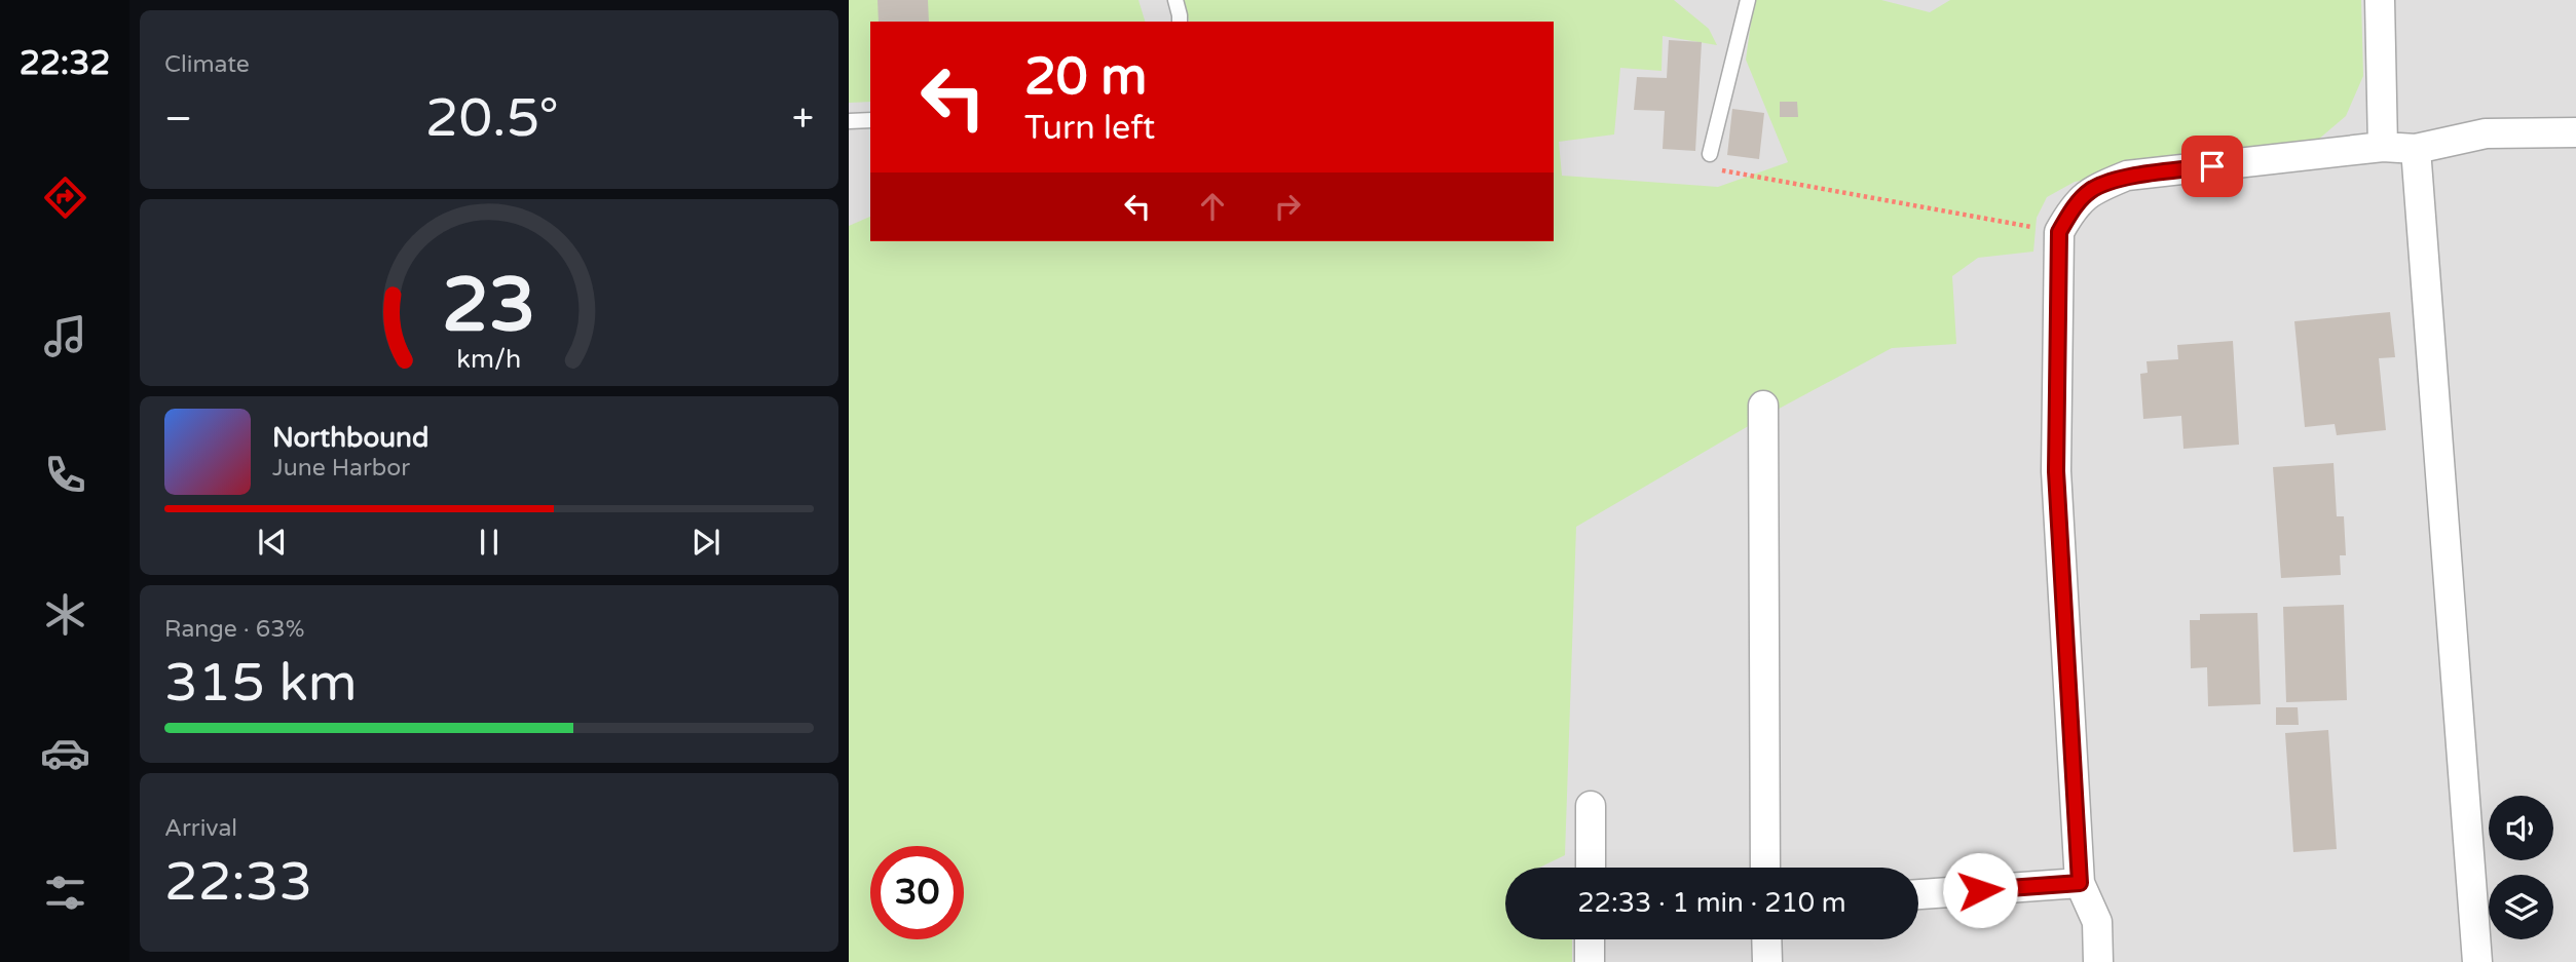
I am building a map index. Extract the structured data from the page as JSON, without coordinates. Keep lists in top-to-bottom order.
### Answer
{
  "page": {
    "tabs": "22:32",
    "tile": [
      "Climate",
      ["Range · 63%", "315 km"],
      ["Arrival", "22:33"]
    ],
    "turn": ["20 m", "Turn left"],
    "heat": ["−", "20.5°", "+"],
    "song": ["Northbound", "June Harbor"],
    "limit": "30",
    "trip": "22:33 · 1 min · 210 m",
    "gauge": ["23", "km/h"]
  }
}
